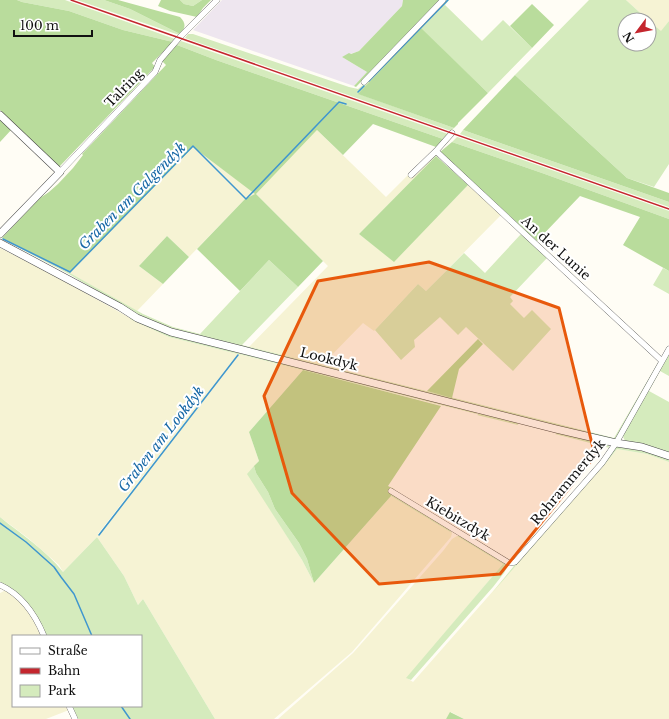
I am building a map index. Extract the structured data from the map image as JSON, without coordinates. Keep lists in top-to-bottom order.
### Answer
{
  "streets": {
    "street": [
      "Talring",
      "An der Lunie",
      "Lookdyk",
      "Rohrammerdyk",
      "Kiebitzdyk"
    ]
  },
  "crossings": [
    ["An der Lunie", "Rohrammerdyk"],
    ["Lookdyk", "Rohrammerdyk"],
    ["Rohrammerdyk", "Kiebitzdyk"]
  ],
  "water": ["Graben am Galgendyk", "Graben am Lookdyk"],
  "legend": ["Straße", "Bahn", "Park"],
  "scale_bar": "100 m",
  "north": "bottom left"
}
